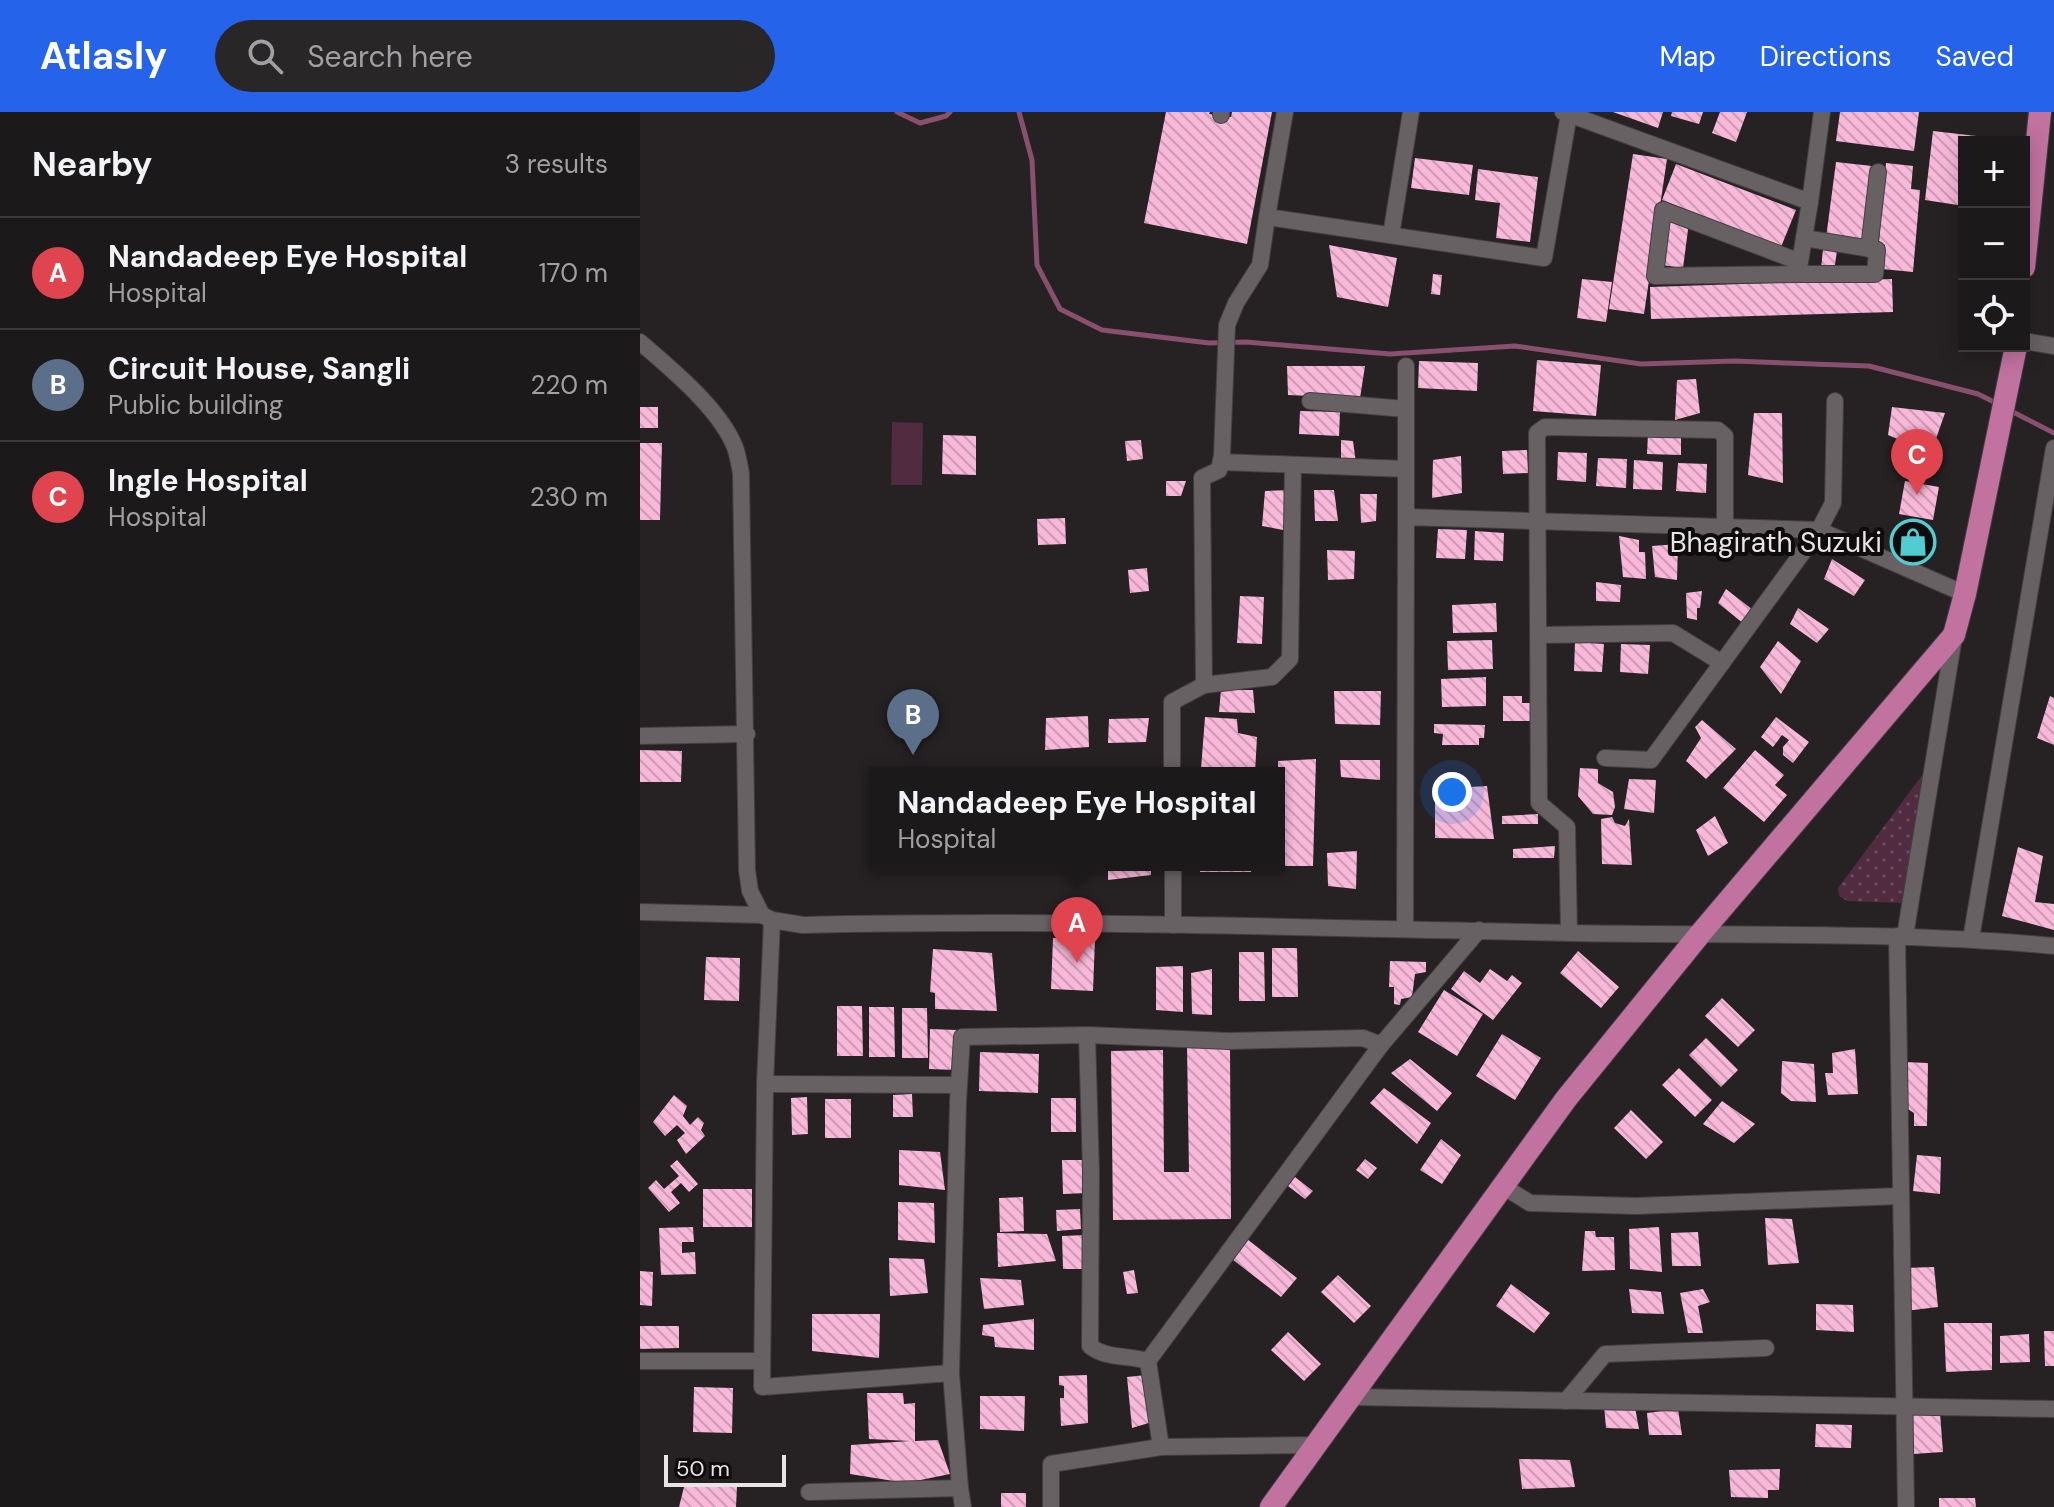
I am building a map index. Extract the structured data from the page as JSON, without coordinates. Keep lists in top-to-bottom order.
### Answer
{
  "places": {
    "shop": ["Bhagirath Suzuki"]
  },
  "scale_bar": "50 m",
  "page": {
    "header": "Atlasly",
    "search": "Search here",
    "nav": ["Map", "Directions", "Saved"],
    "heading": ["Nearby", "3 results"],
    "map_buttons": ["+", "−"],
    "list": [
      {
        "mark": "A",
        "name": "Nandadeep Eye Hospital",
        "note": "Hospital",
        "value": "170 m"
      },
      {
        "mark": "B",
        "name": "Circuit House, Sangli",
        "note": "Public building",
        "value": "220 m"
      },
      {
        "mark": "C",
        "name": "Ingle Hospital",
        "note": "Hospital",
        "value": "230 m"
      }
    ],
    "pins": ["C", "B", "A"],
    "popup": ["Nandadeep Eye Hospital", "Hospital"],
    "scale": "50 m"
  }
}
